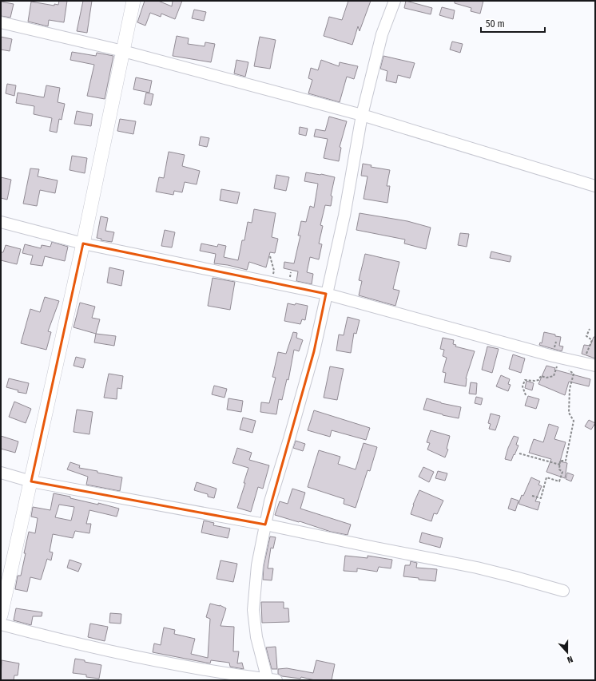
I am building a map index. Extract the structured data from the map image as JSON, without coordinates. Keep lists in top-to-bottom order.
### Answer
{
  "scale_bar": "50 m",
  "north": "bottom"
}
